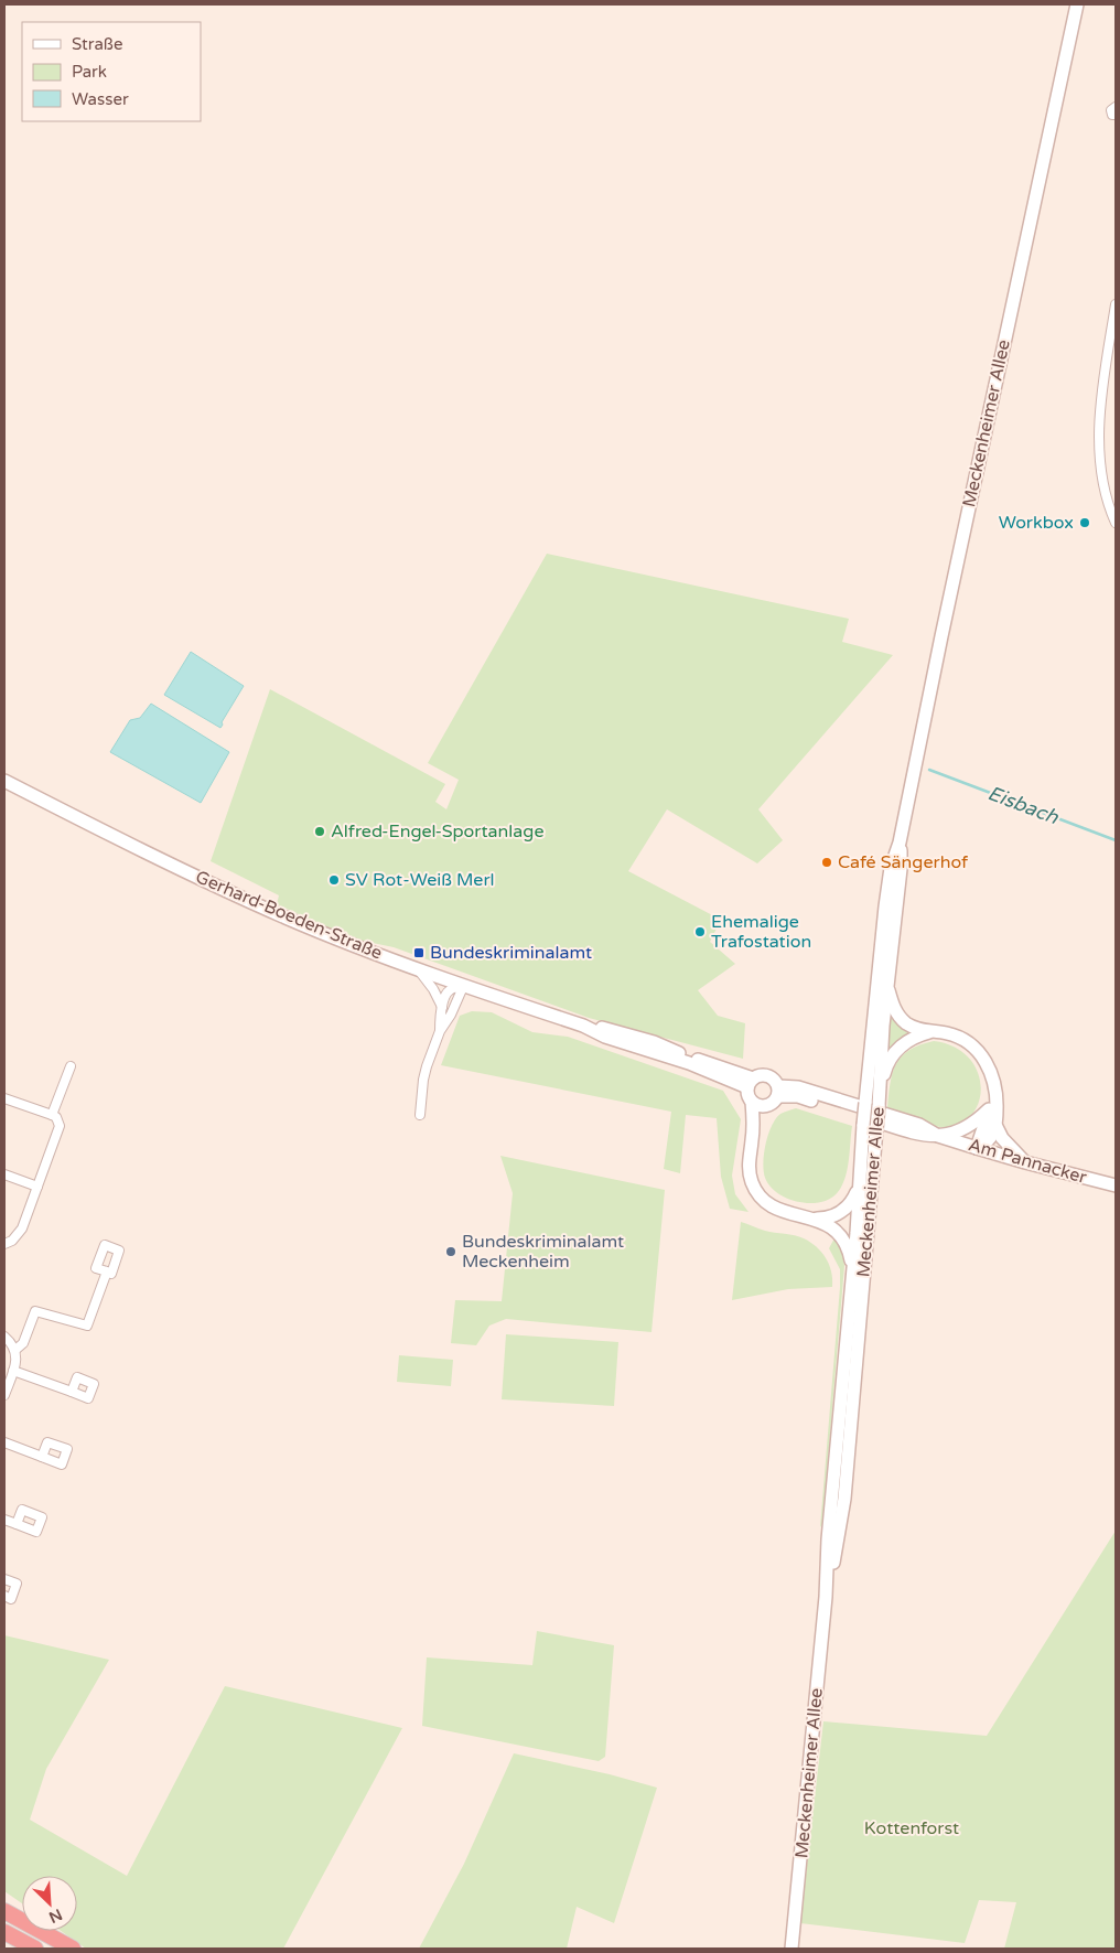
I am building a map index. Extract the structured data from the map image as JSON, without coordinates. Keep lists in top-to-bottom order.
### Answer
{
  "streets": {
    "main road": ["Meckenheimer Allee", "Gerhard-Boeden-Straße", "Am Pannacker"]
  },
  "crossings": [
    ["Gerhard-Boeden-Straße", "Am Pannacker"]
  ],
  "water": ["Eisbach"],
  "parks": ["Kottenforst"],
  "places": {
    "other": [
      "Workbox",
      "Alfred-Engel-Sportanlage",
      "Café Sängerhof",
      "SV Rot-Weiß Merl",
      "Ehemalige Trafostation",
      "Bundeskriminalamt Meckenheim"
    ],
    "transit": ["Bundeskriminalamt"]
  },
  "legend": ["Straße", "Park", "Wasser"],
  "north": "bottom right"
}
